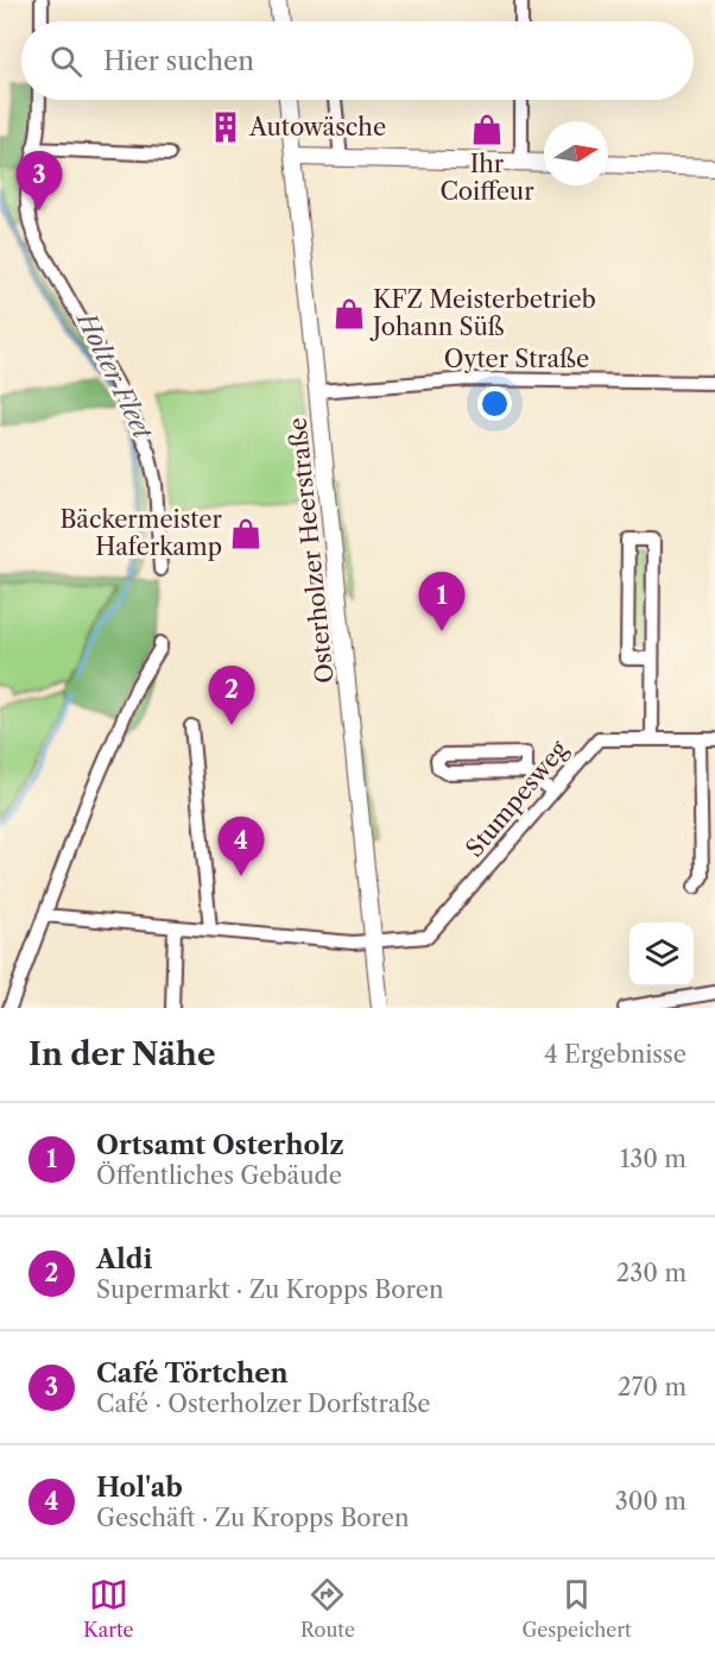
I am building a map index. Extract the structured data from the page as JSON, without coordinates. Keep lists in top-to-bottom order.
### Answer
{
  "streets": {
    "main road": ["Osterholzer Heerstraße"],
    "street": ["Oyter Straße", "Stumpesweg"]
  },
  "crossings": [
    ["Oyter Straße", "Osterholzer Heerstraße"],
    ["Osterholzer Heerstraße", "Stumpesweg"]
  ],
  "water": ["Holter Fleet"],
  "places": {
    "building": ["Autowäsche"],
    "shop": ["Ihr Coiffeur", "KFZ Meisterbetrieb Johann Süß", "Bäckermeister Haferkamp"]
  },
  "north": "right",
  "page": {
    "search": "Hier suchen",
    "pins": [
      "3",
      "1",
      "2",
      "4"
    ],
    "heading": ["In der Nähe", "4 Ergebnisse"],
    "list": [
      {
        "mark": "1",
        "name": "Ortsamt Osterholz",
        "note": "Öffentliches Gebäude",
        "value": "130 m"
      },
      {
        "mark": "2",
        "name": "Aldi",
        "note": "Supermarkt · Zu Kropps Boren",
        "value": "230 m"
      },
      {
        "mark": "3",
        "name": "Café Törtchen",
        "note": "Café · Osterholzer Dorfstraße",
        "value": "270 m"
      },
      {
        "mark": "4",
        "name": "Hol'ab",
        "note": "Geschäft · Zu Kropps Boren",
        "value": "300 m"
      }
    ],
    "nav": ["Karte", "Route", "Gespeichert"]
  }
}
